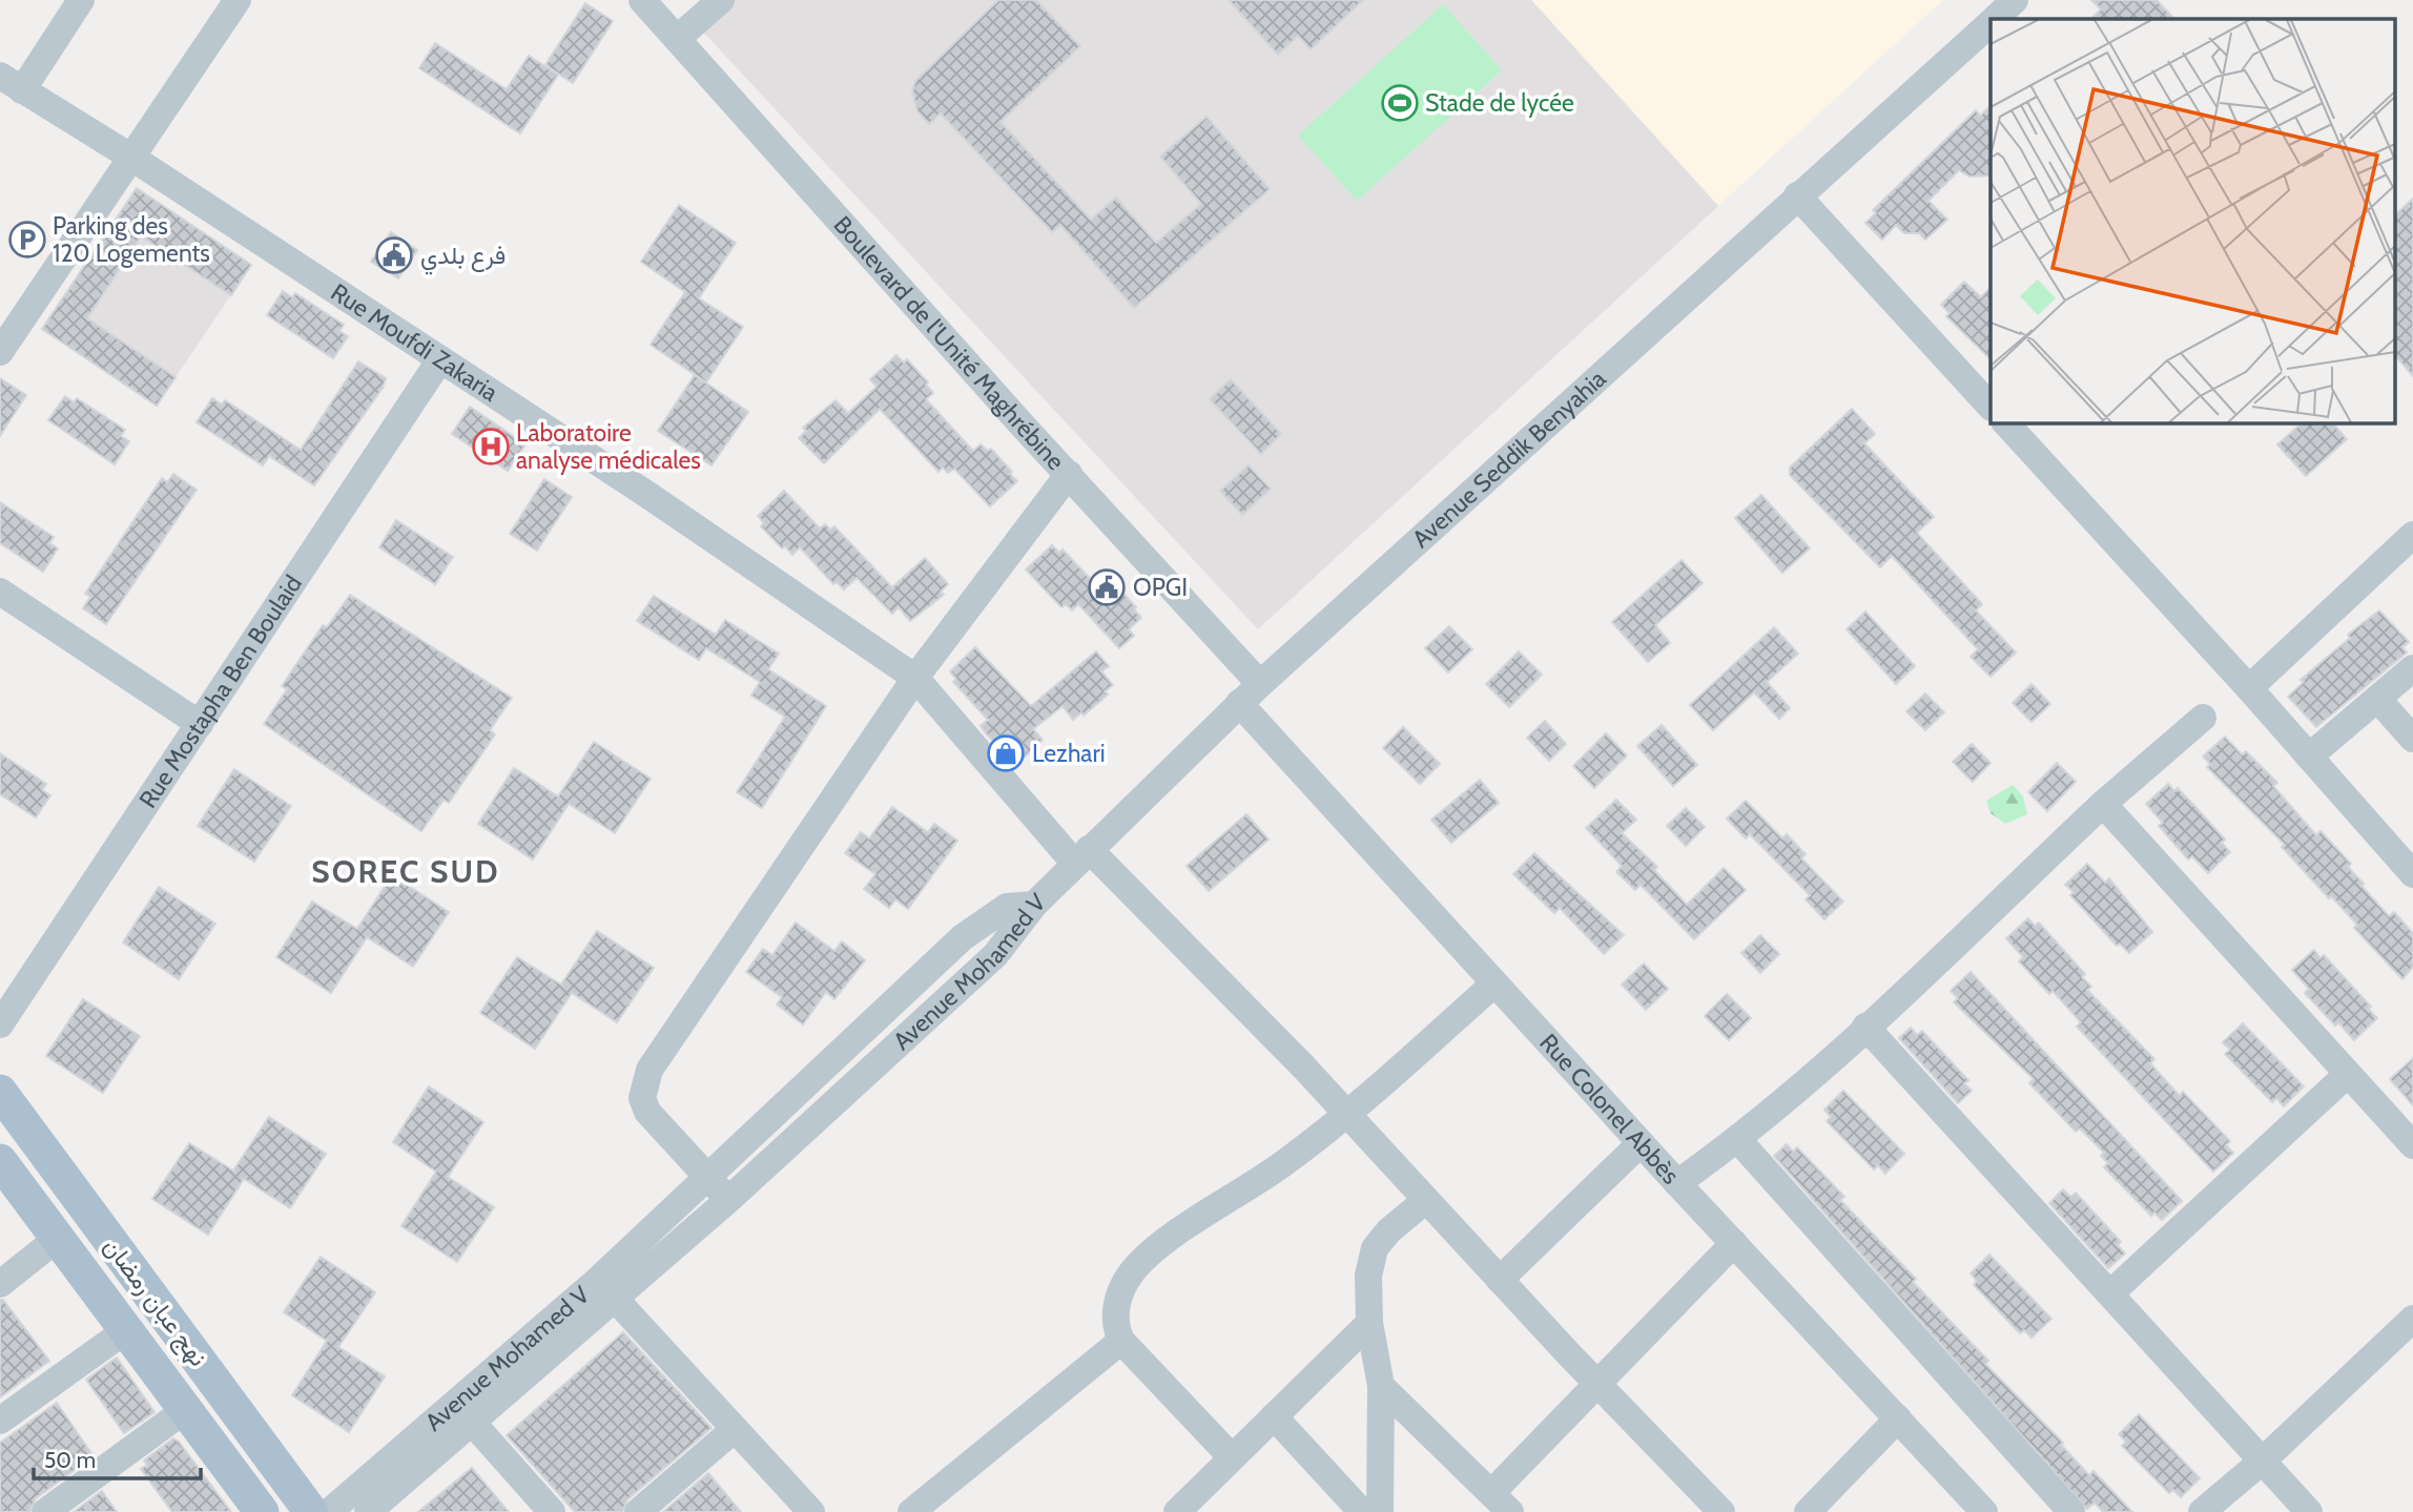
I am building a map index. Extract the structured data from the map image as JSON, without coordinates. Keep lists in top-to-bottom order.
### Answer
{
  "streets": {
    "main road": ["نهج عبان رمضان"],
    "street": [
      "Rue Moufdi Zakaria",
      "Boulevard de l'Unité Maghrébine",
      "Avenue Seddik Benyahia",
      "Rue Mostapha Ben Boulaid",
      "Avenue Mohamed V",
      "Rue Colonel Abbès"
    ]
  },
  "crossings": [
    ["Rue Moufdi Zakaria", "Avenue Seddik Benyahia"],
    ["Rue Moufdi Zakaria", "Rue Mostapha Ben Boulaid"],
    ["Boulevard de l'Unité Maghrébine", "Avenue Seddik Benyahia"],
    ["Avenue Seddik Benyahia", "Avenue Mohamed V"],
    ["Avenue Seddik Benyahia", "Rue Colonel Abbès"]
  ],
  "districts": ["SOREC SUD"],
  "places": {
    "sports": ["Stade de lycée"],
    "parking": ["Parking des 120 Logements"],
    "public building": ["فرع بلدي", "OPGI"],
    "hospital": ["Laboratoire analyse médicales"],
    "shop": ["Lezhari"]
  },
  "scale_bar": "50 m"
}
